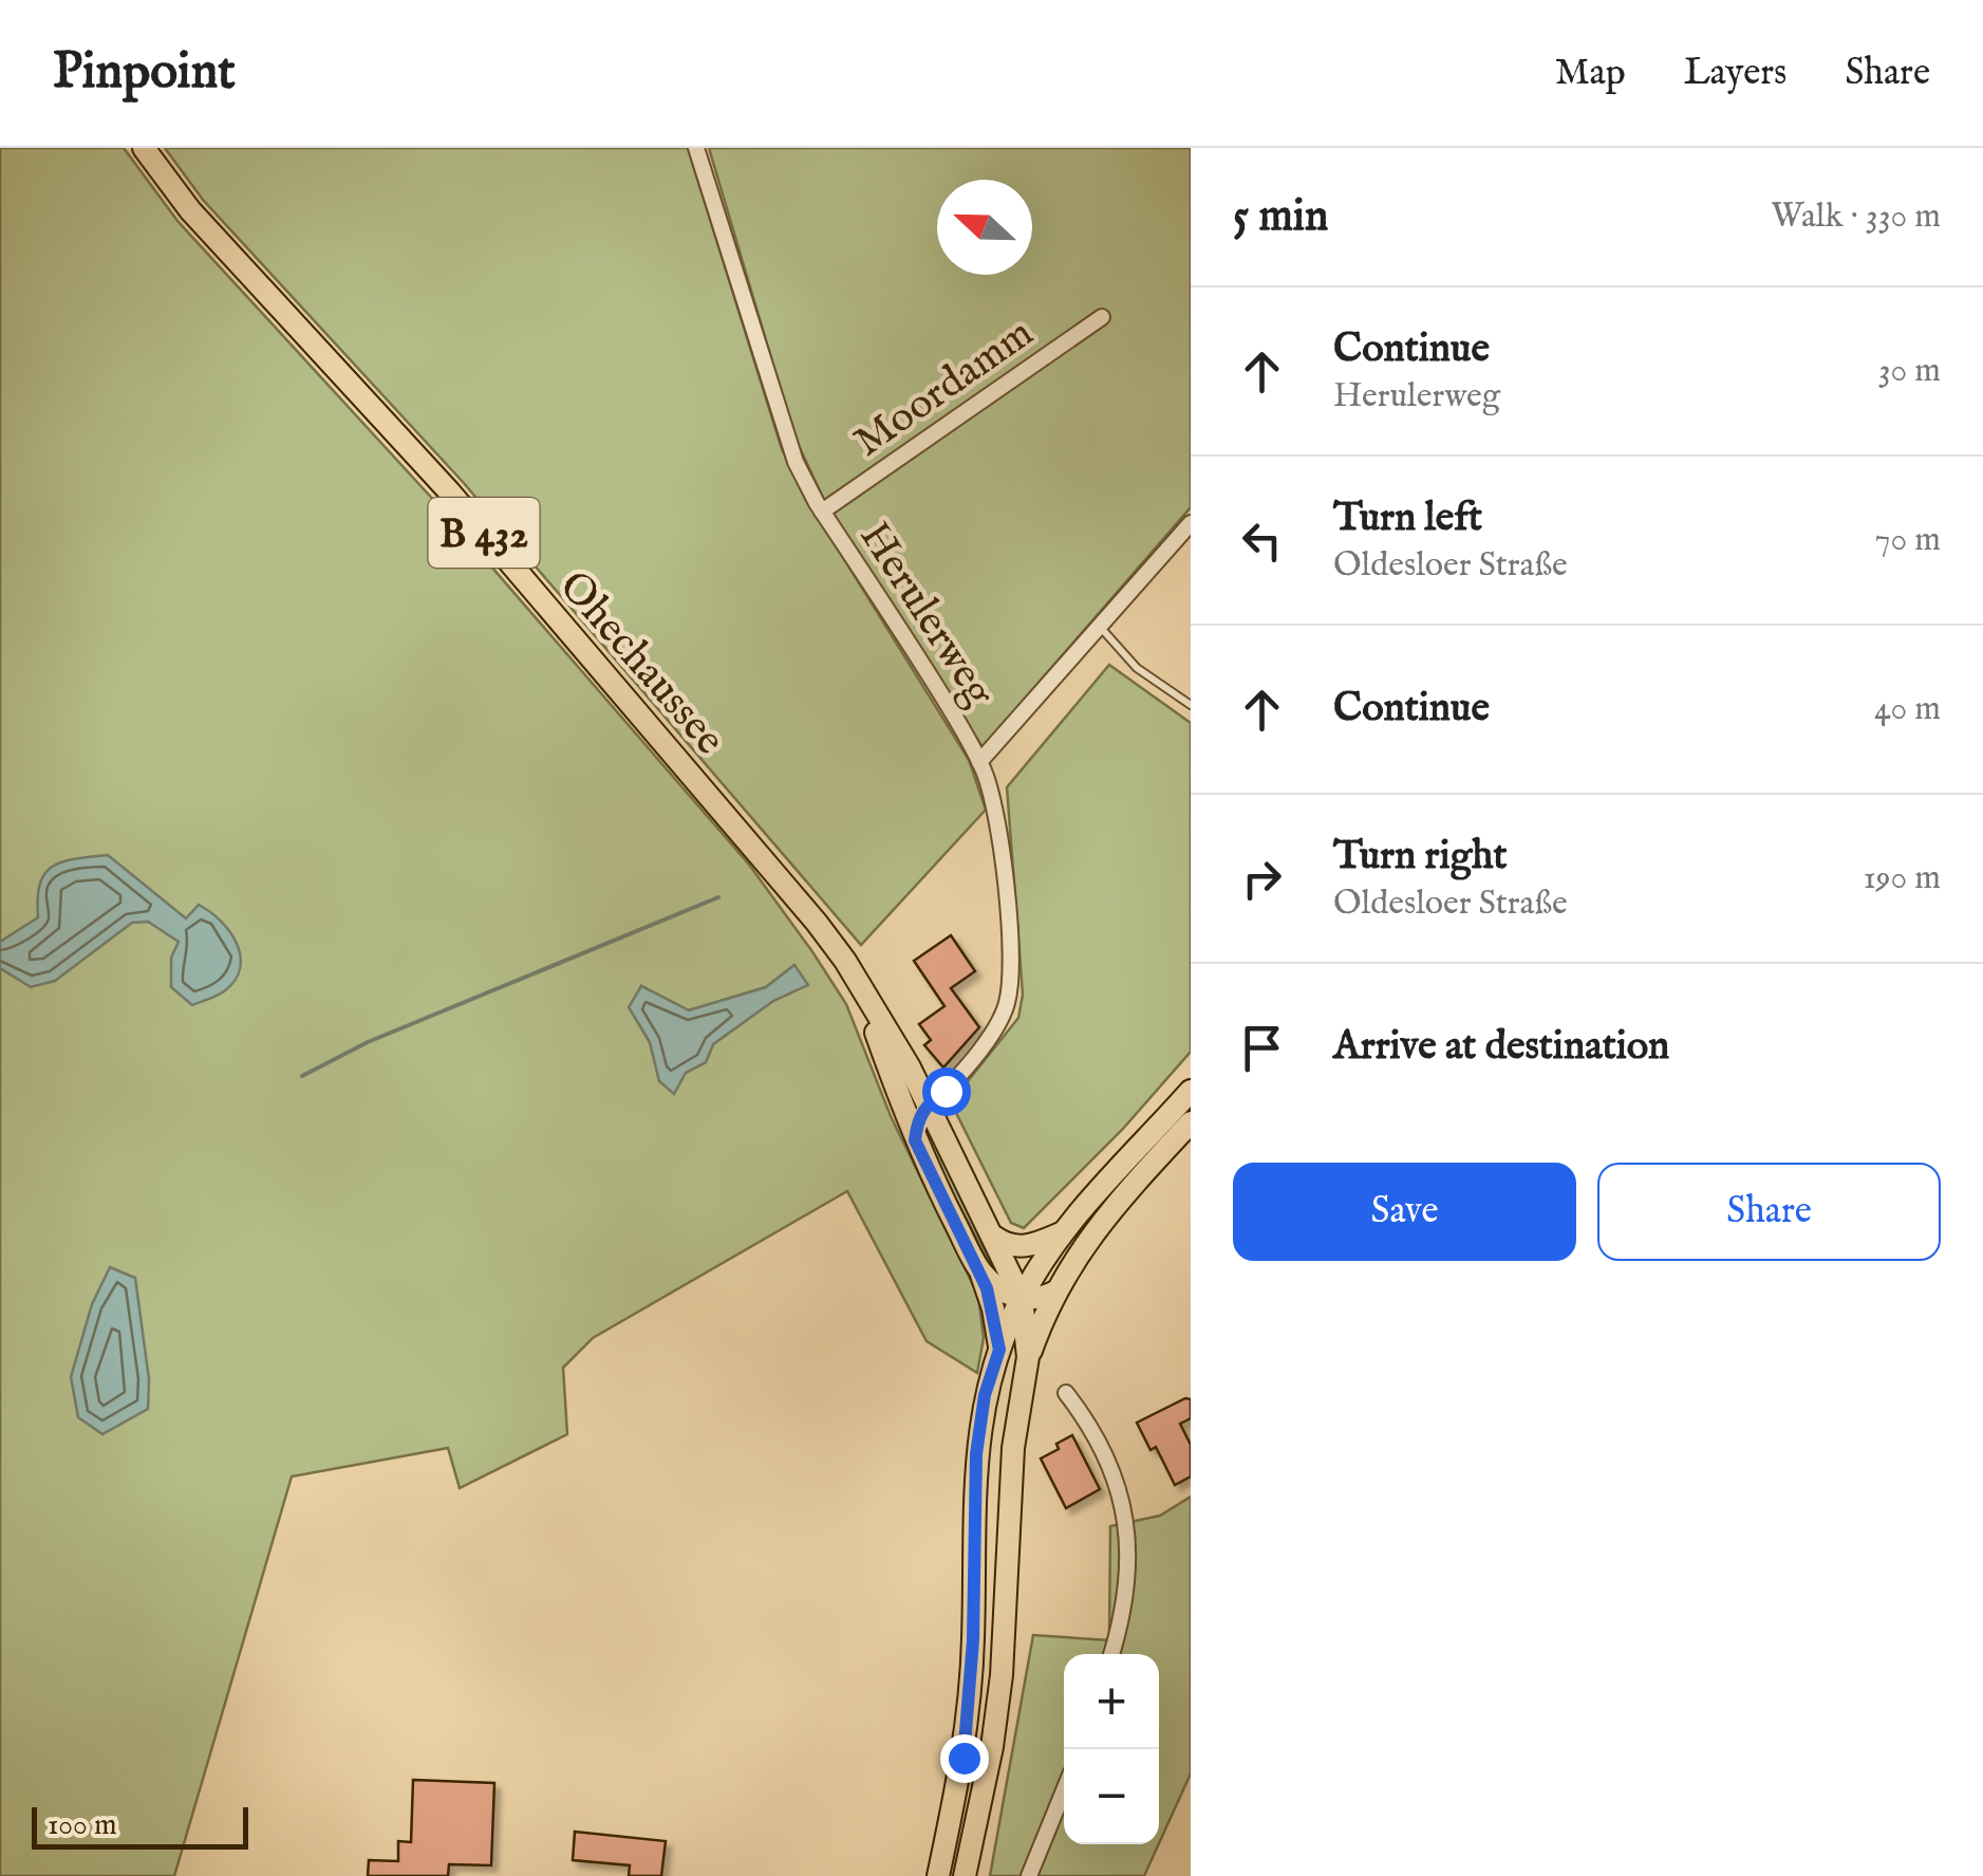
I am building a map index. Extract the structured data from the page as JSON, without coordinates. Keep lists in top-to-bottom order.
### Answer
{
  "streets": {
    "main road": ["B 432", "Ohechaussee"],
    "street": ["Moordamm", "Herulerweg"]
  },
  "crossings": [
    ["Moordamm", "Herulerweg"],
    ["B 432", "Herulerweg"],
    ["B 432", "Ohechaussee"]
  ],
  "scale_bar": "100 m",
  "north": "left",
  "page": {
    "header": "Pinpoint",
    "nav": ["Map", "Layers", "Share"],
    "heading": ["5 min", "Walk · 330 m"],
    "list": [
      ["Continue", "Herulerweg", "30 m"],
      ["Turn left", "Oldesloer Straße", "70 m"],
      ["Continue", "40 m"],
      ["Turn right", "Oldesloer Straße", "190 m"],
      "Arrive at destination"
    ],
    "buttons": ["Save", "Share"],
    "map_buttons": ["+", "−"],
    "scale": "100 m"
  }
}
